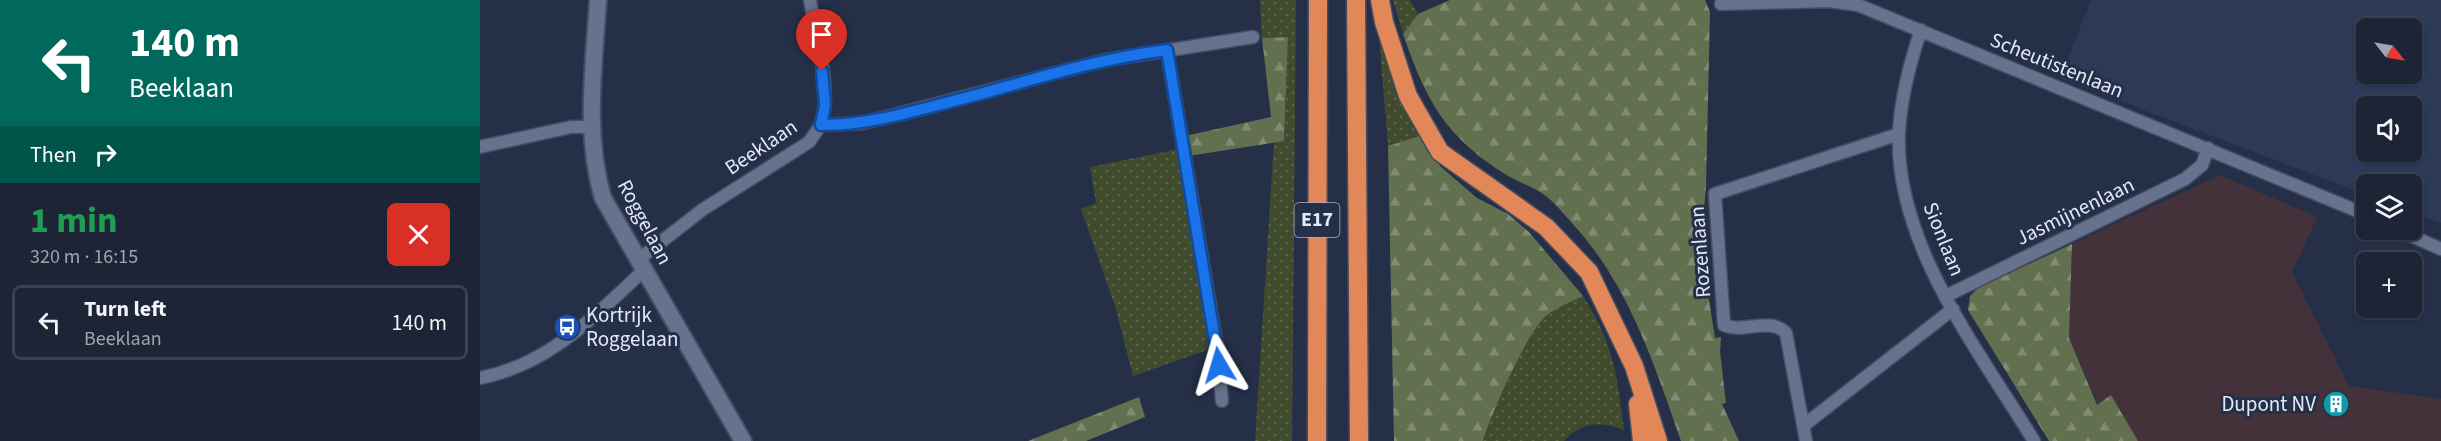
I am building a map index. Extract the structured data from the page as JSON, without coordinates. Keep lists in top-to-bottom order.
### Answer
{
  "streets": {
    "highway": ["E17"],
    "street": [
      "Scheutistenlaan",
      "Beeklaan",
      "Jasmijnenlaan",
      "Roggelaan",
      "Sionlaan",
      "Rozenlaan"
    ]
  },
  "crossings": [
    ["Scheutistenlaan", "Jasmijnenlaan"],
    ["Scheutistenlaan", "Sionlaan"],
    ["Beeklaan", "Roggelaan"],
    ["Jasmijnenlaan", "Sionlaan"],
    ["Sionlaan", "Rozenlaan"]
  ],
  "places": {
    "bus stop": ["Kortrijk Roggelaan"],
    "building": ["Dupont NV"]
  },
  "north": "bottom right",
  "page": {
    "turn": ["140 m", "Beeklaan"],
    "map_buttons": "+",
    "then": "Then",
    "heading": ["1 min", "320 m · 16:15"],
    "list": [
      {
        "name": "Turn left",
        "note": "Beeklaan",
        "value": "140 m"
      }
    ]
  }
}
